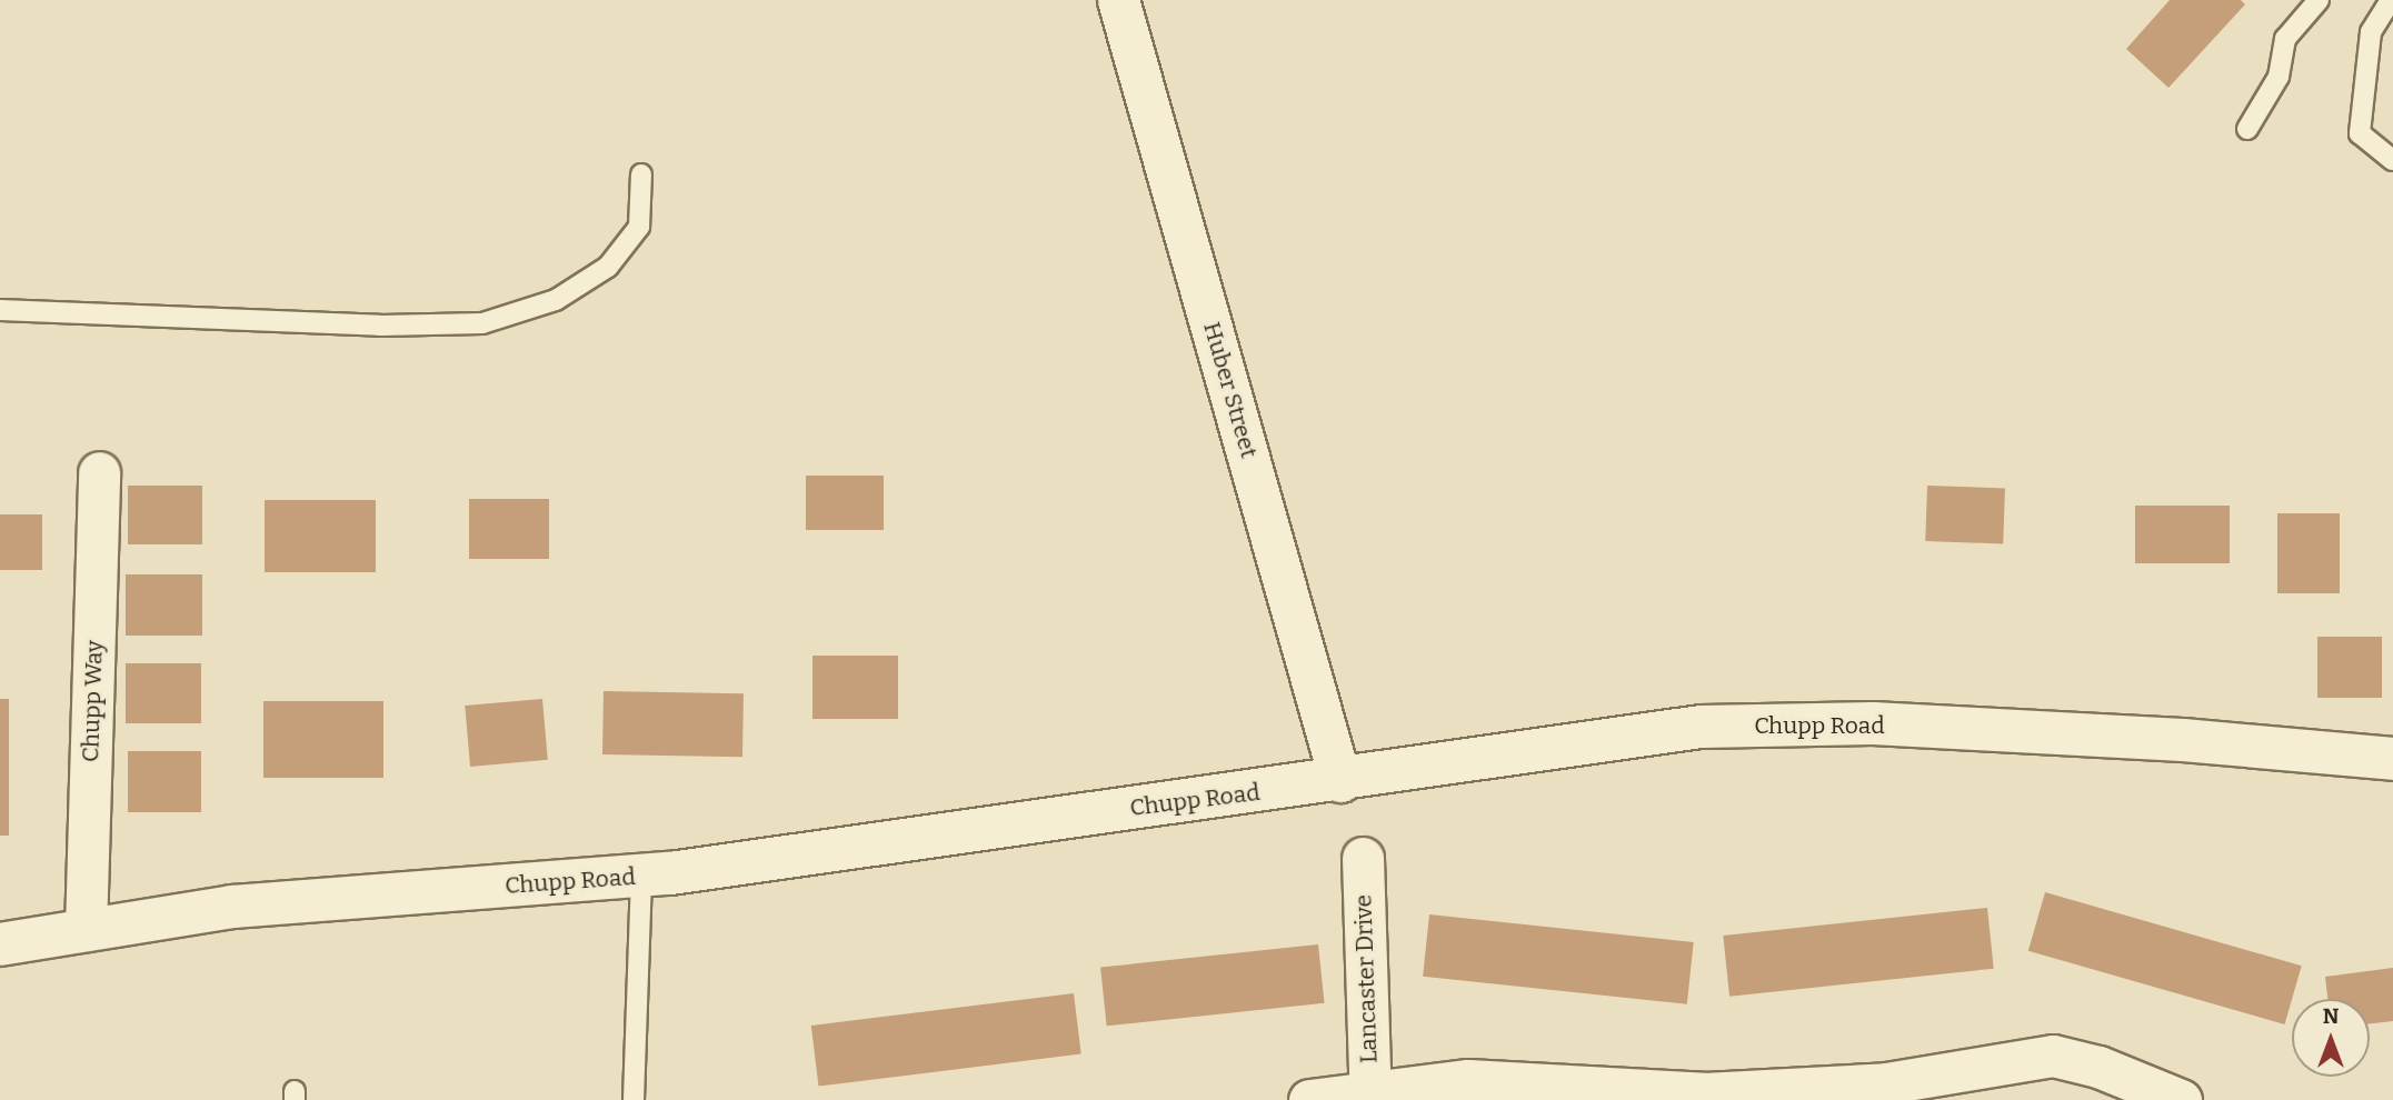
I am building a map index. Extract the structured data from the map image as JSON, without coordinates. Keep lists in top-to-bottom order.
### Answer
{
  "streets": {
    "street": [
      "Huber Street",
      "Chupp Way",
      "Chupp Road",
      "Lancaster Drive"
    ]
  },
  "crossings": [
    ["Huber Street", "Chupp Road"],
    ["Chupp Way", "Chupp Road"]
  ],
  "north": "top"
}
